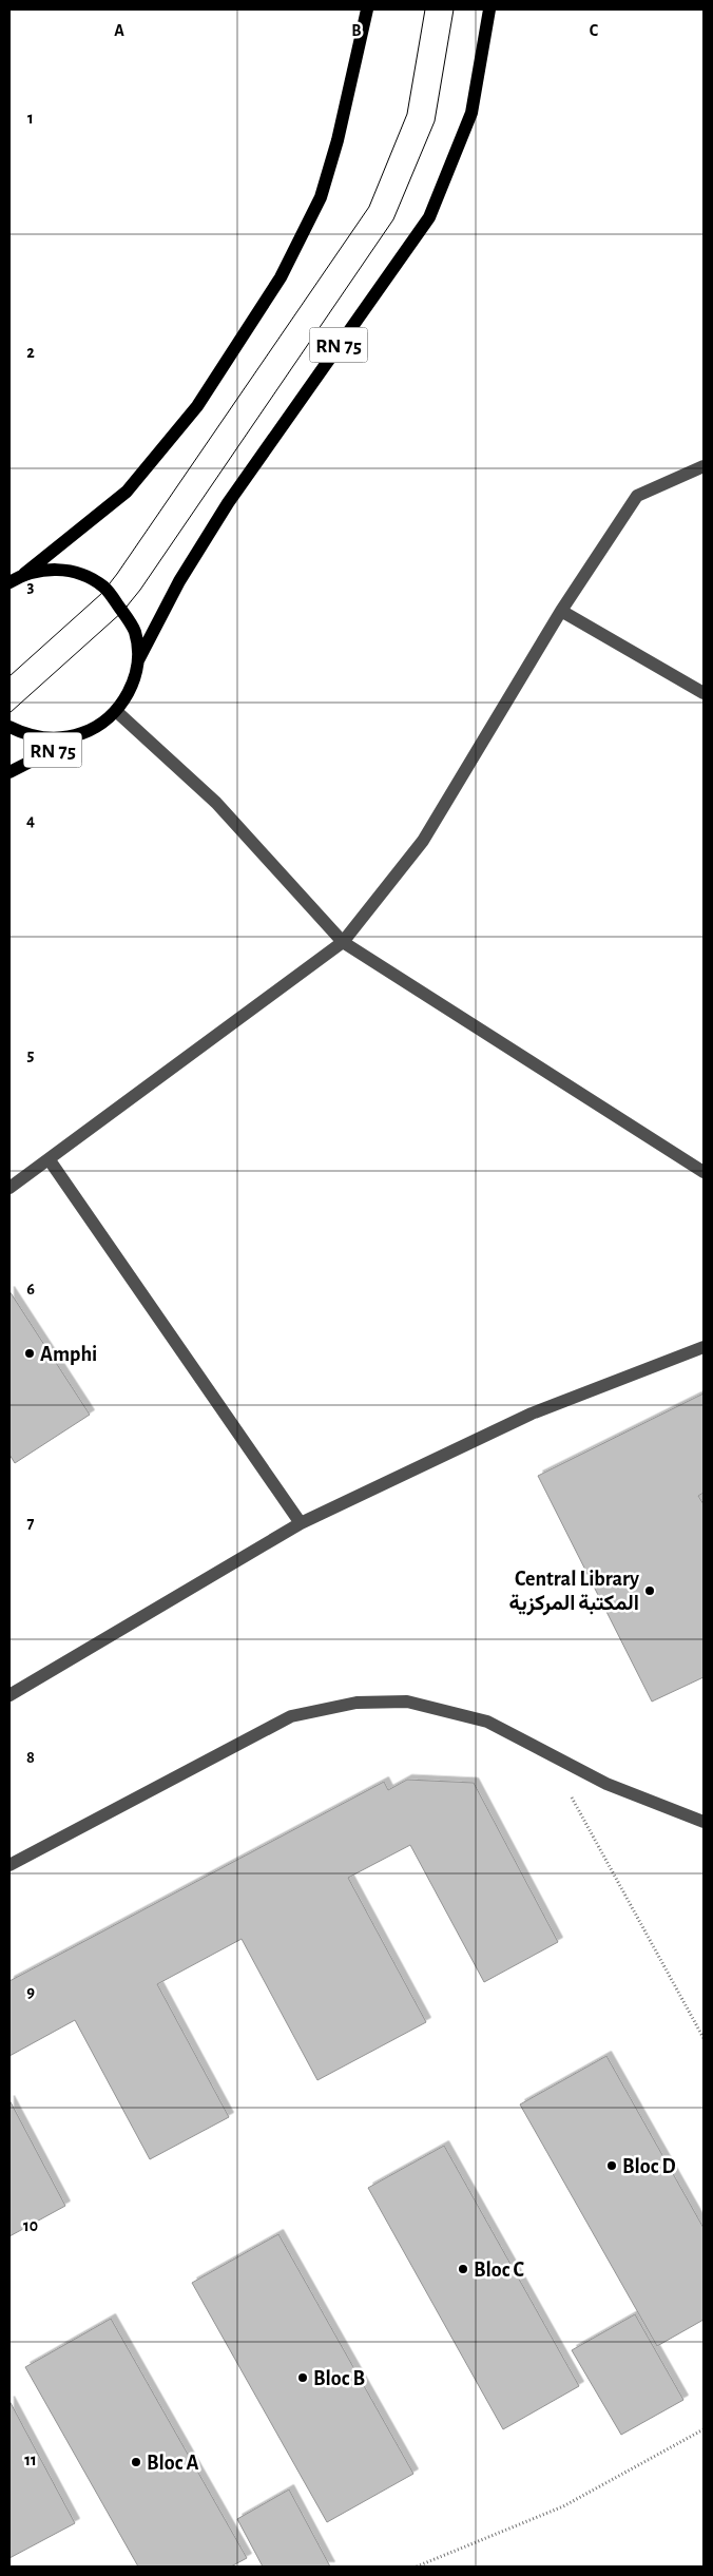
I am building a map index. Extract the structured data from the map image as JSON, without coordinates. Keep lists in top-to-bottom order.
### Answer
{
  "streets": {
    "main road": ["RN 75"]
  },
  "places": [
    "Amphi",
    "Central Library المكتبة المركزية",
    "Bloc D",
    "Bloc C",
    "Bloc B",
    "Bloc A"
  ],
  "grid": {
    "columns": ["A", "B", "C"],
    "rows": [
      "1",
      "2",
      "3",
      "4",
      "5",
      "6",
      "7",
      "8",
      "9",
      "10",
      "11"
    ]
  }
}
